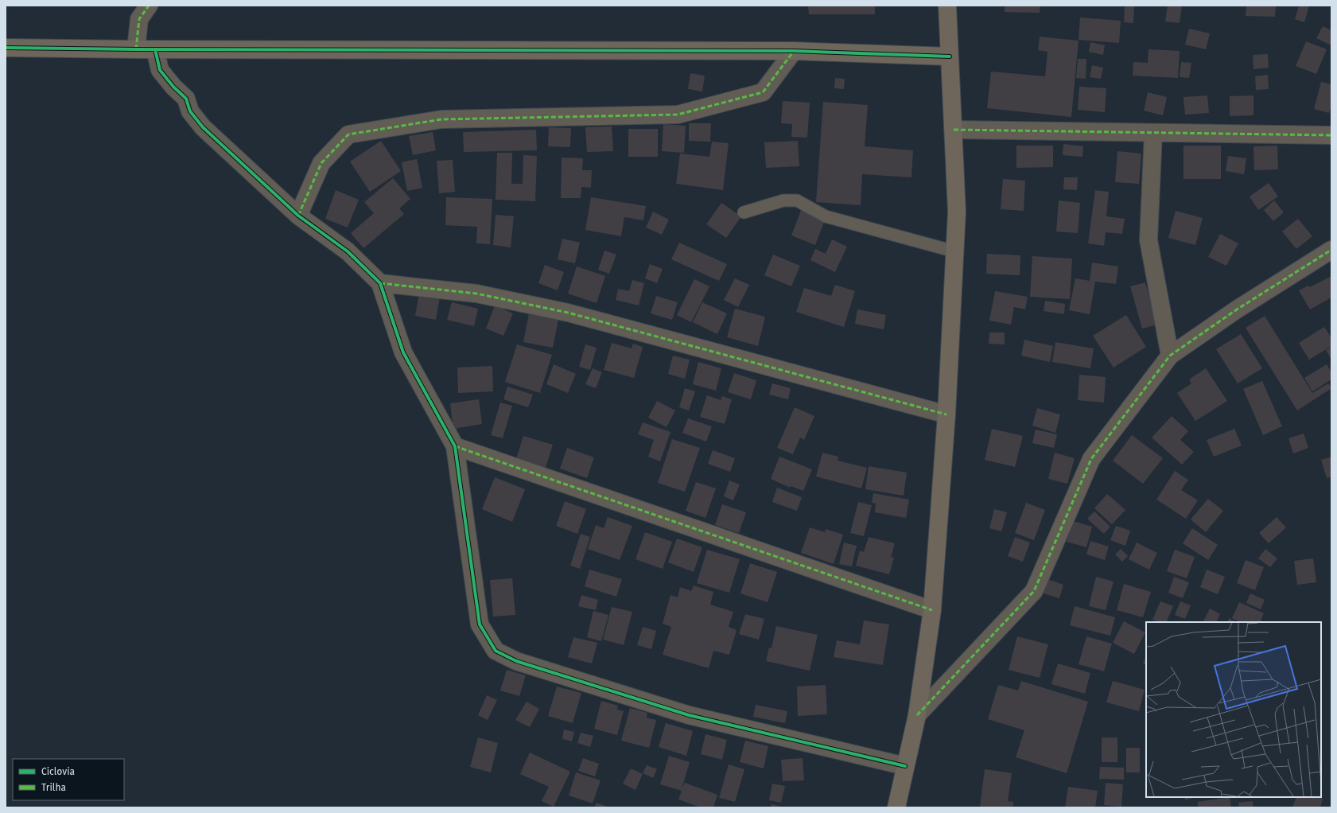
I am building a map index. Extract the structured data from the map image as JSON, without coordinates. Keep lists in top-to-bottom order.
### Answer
{
  "legend": ["Ciclovia", "Trilha"]
}
